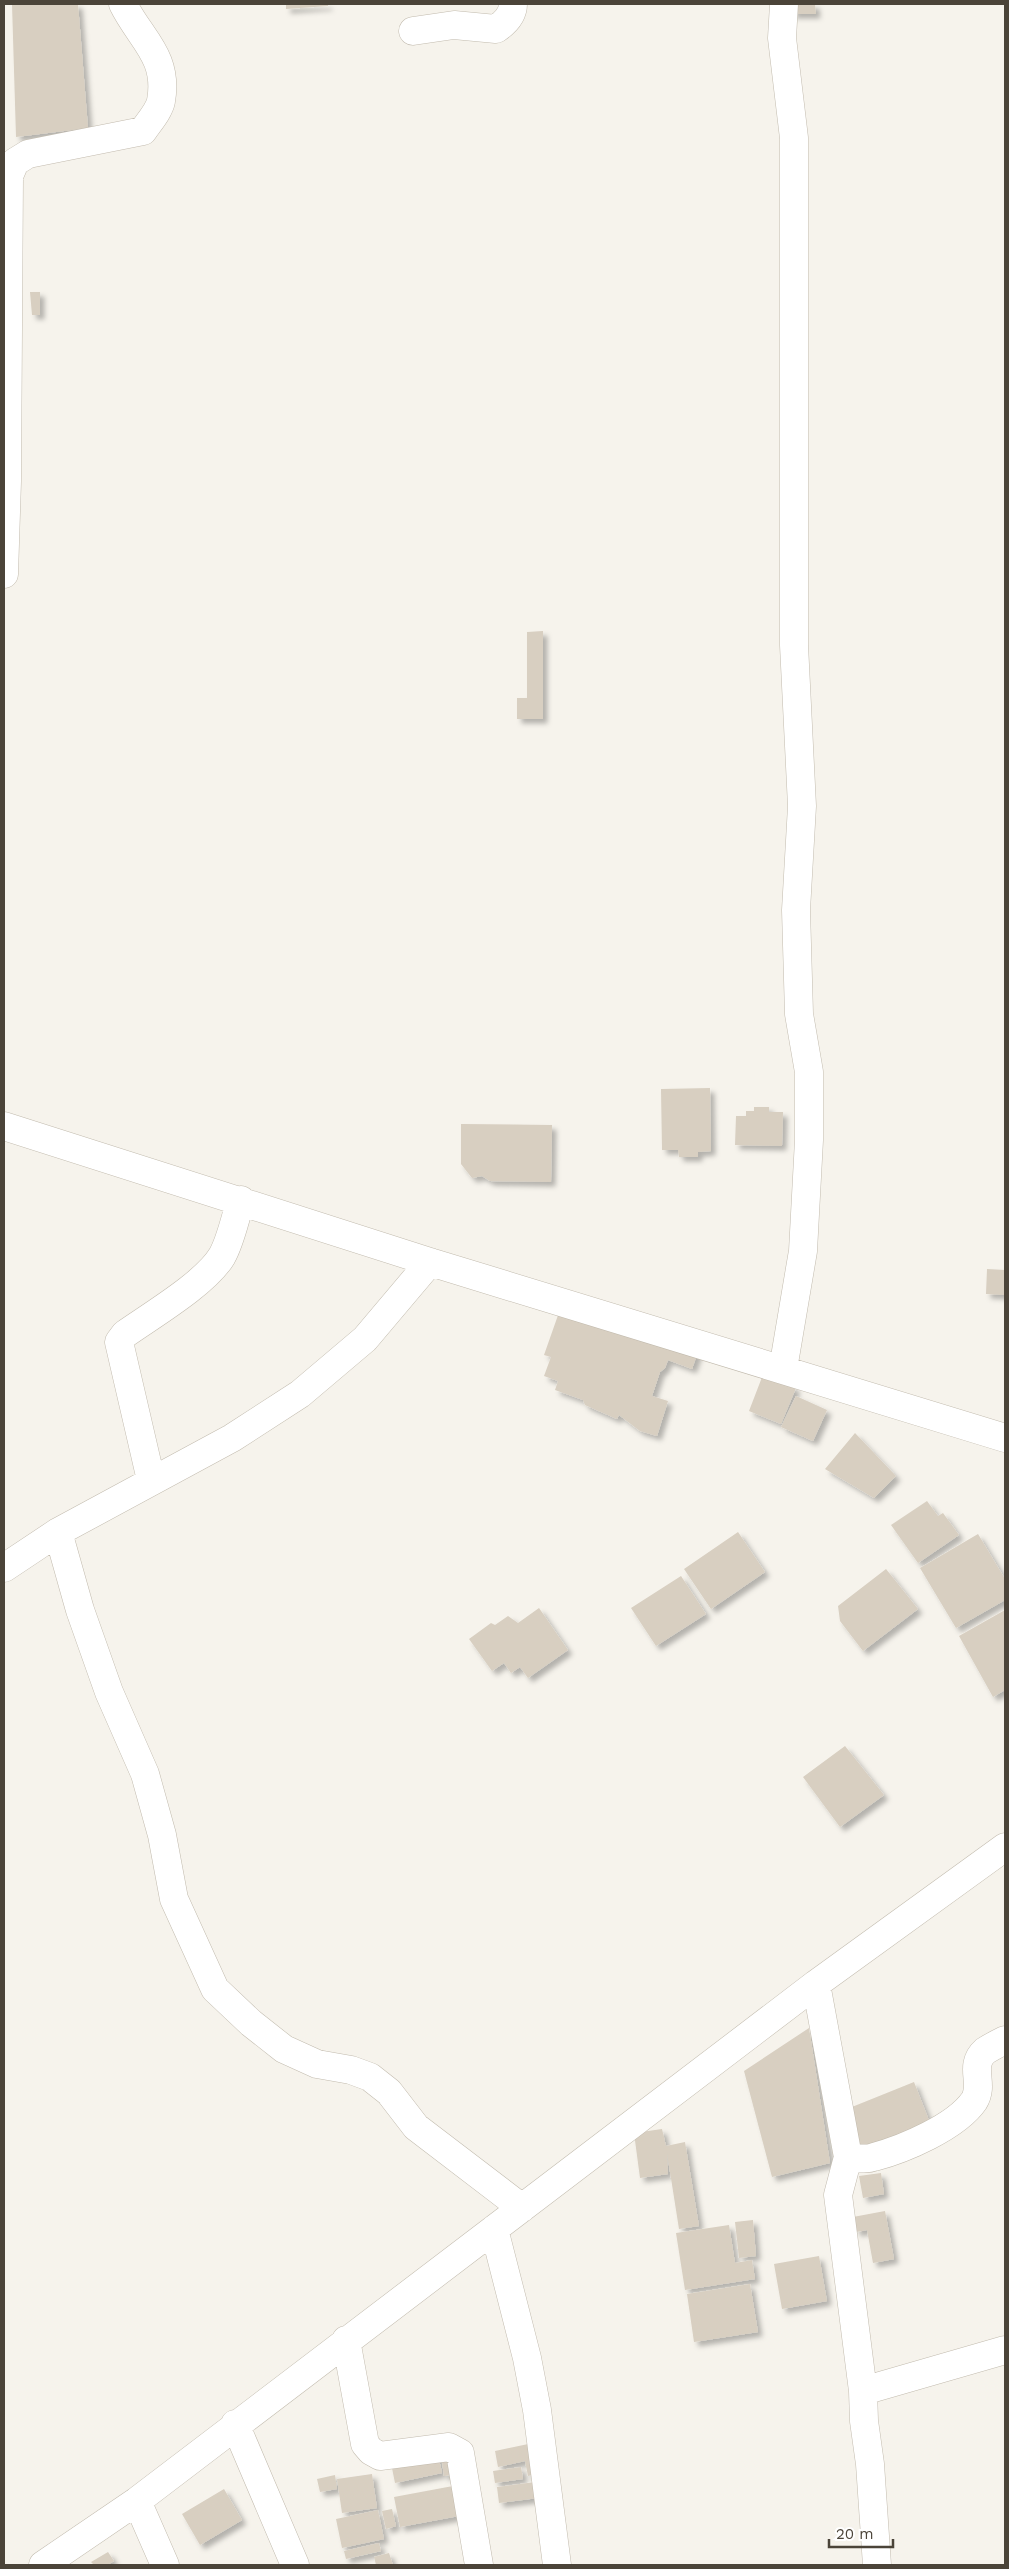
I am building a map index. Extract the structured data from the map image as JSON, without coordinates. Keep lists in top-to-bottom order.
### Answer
{
  "scale_bar": "20 m"
}
